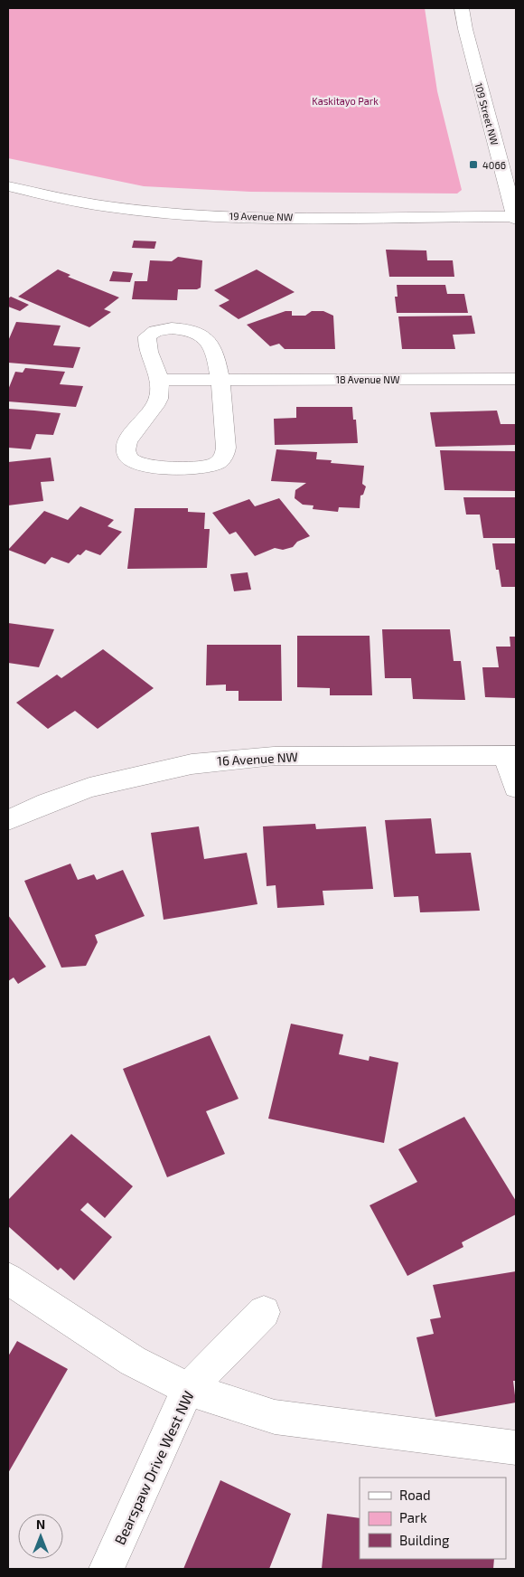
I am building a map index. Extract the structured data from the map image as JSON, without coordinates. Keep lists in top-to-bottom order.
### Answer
{
  "streets": {
    "street": [
      "109 Street NW",
      "19 Avenue NW",
      "18 Avenue NW",
      "16 Avenue NW",
      "Bearspaw Drive West NW"
    ]
  },
  "crossings": [
    ["109 Street NW", "19 Avenue NW"]
  ],
  "parks": ["Kaskitayo Park"],
  "places": {
    "transit": ["4066"]
  },
  "legend": ["Road", "Park", "Building"],
  "north": "top"
}
